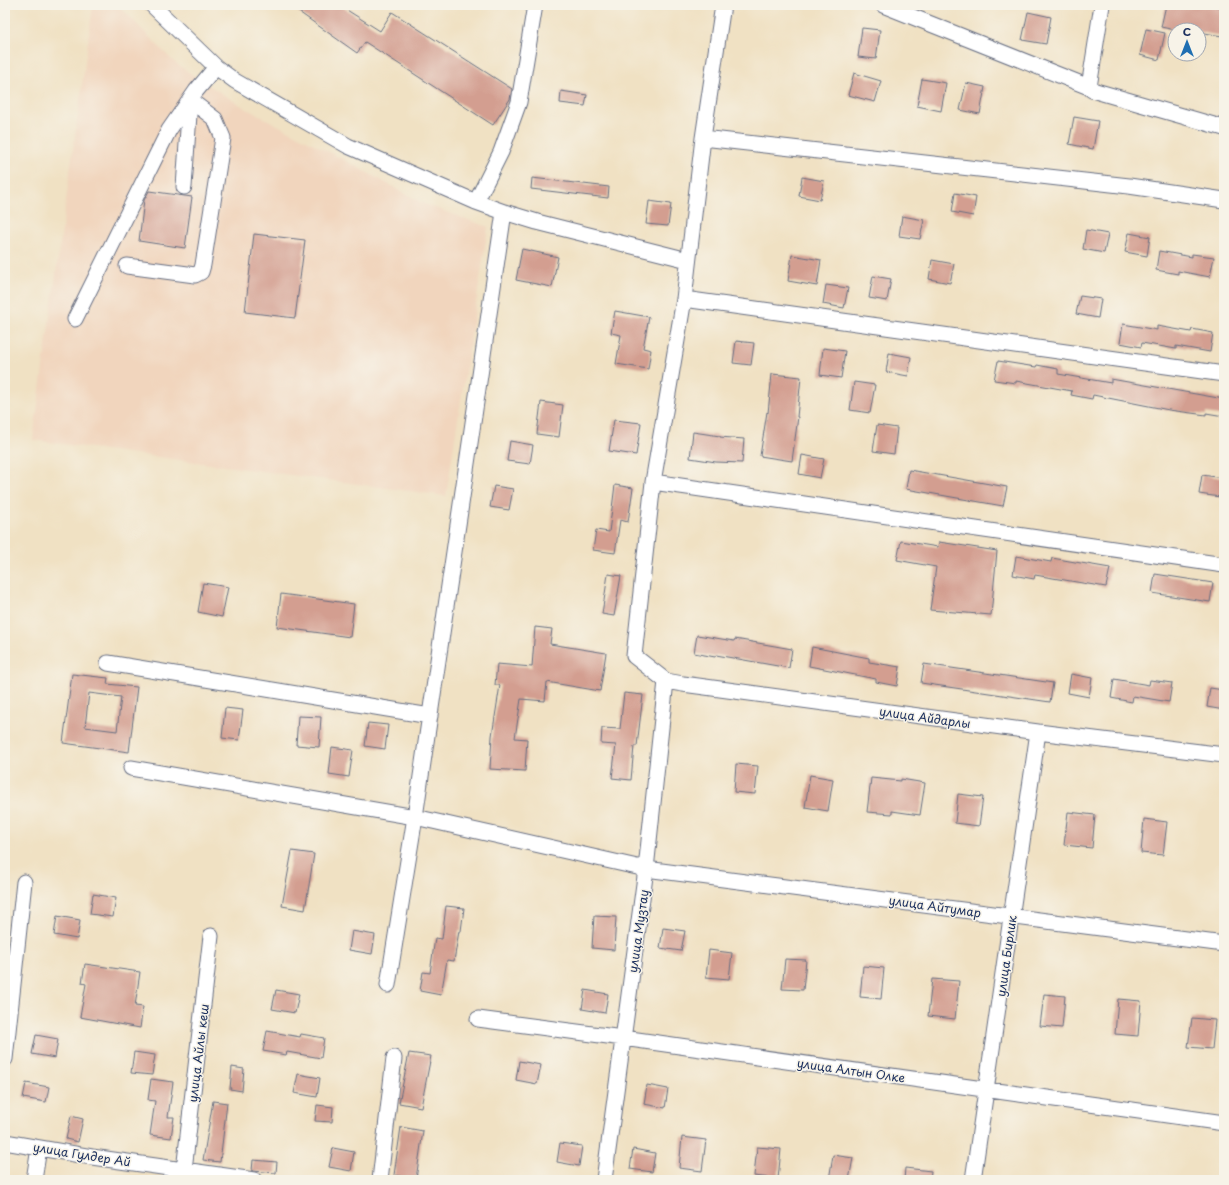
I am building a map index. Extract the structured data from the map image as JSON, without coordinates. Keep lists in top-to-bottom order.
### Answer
{
  "streets": {
    "street": [
      "улица Айдарлы",
      "улица Айтумар",
      "улица Музтау",
      "улица Бирлик",
      "улица Айлы кеш",
      "улица Алтын Олке",
      "улица Гулдер Ай"
    ]
  },
  "crossings": [
    ["улица Айдарлы", "улица Музтау"],
    ["улица Айдарлы", "улица Бирлик"],
    ["улица Айтумар", "улица Музтау"],
    ["улица Айтумар", "улица Бирлик"],
    ["улица Музтау", "улица Алтын Олке"],
    ["улица Бирлик", "улица Алтын Олке"],
    ["улица Айлы кеш", "улица Гулдер Ай"]
  ],
  "north": "top"
}
